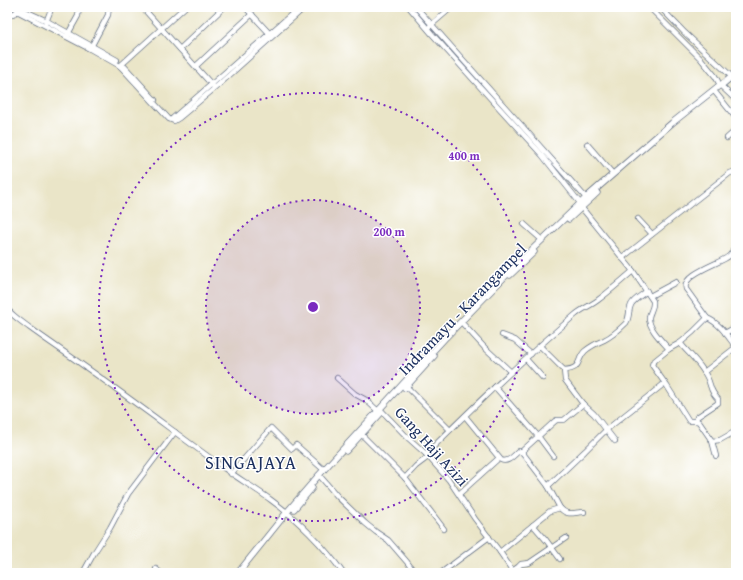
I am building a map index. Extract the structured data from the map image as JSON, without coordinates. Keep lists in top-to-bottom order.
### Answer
{
  "streets": {
    "main road": ["Indramayu - Karangampel"],
    "street": ["Gang Haji Azizi"]
  },
  "crossings": [
    ["Indramayu - Karangampel", "Gang Haji Azizi"]
  ],
  "districts": ["SINGAJAYA"],
  "rings": ["400 m", "200 m"]
}
